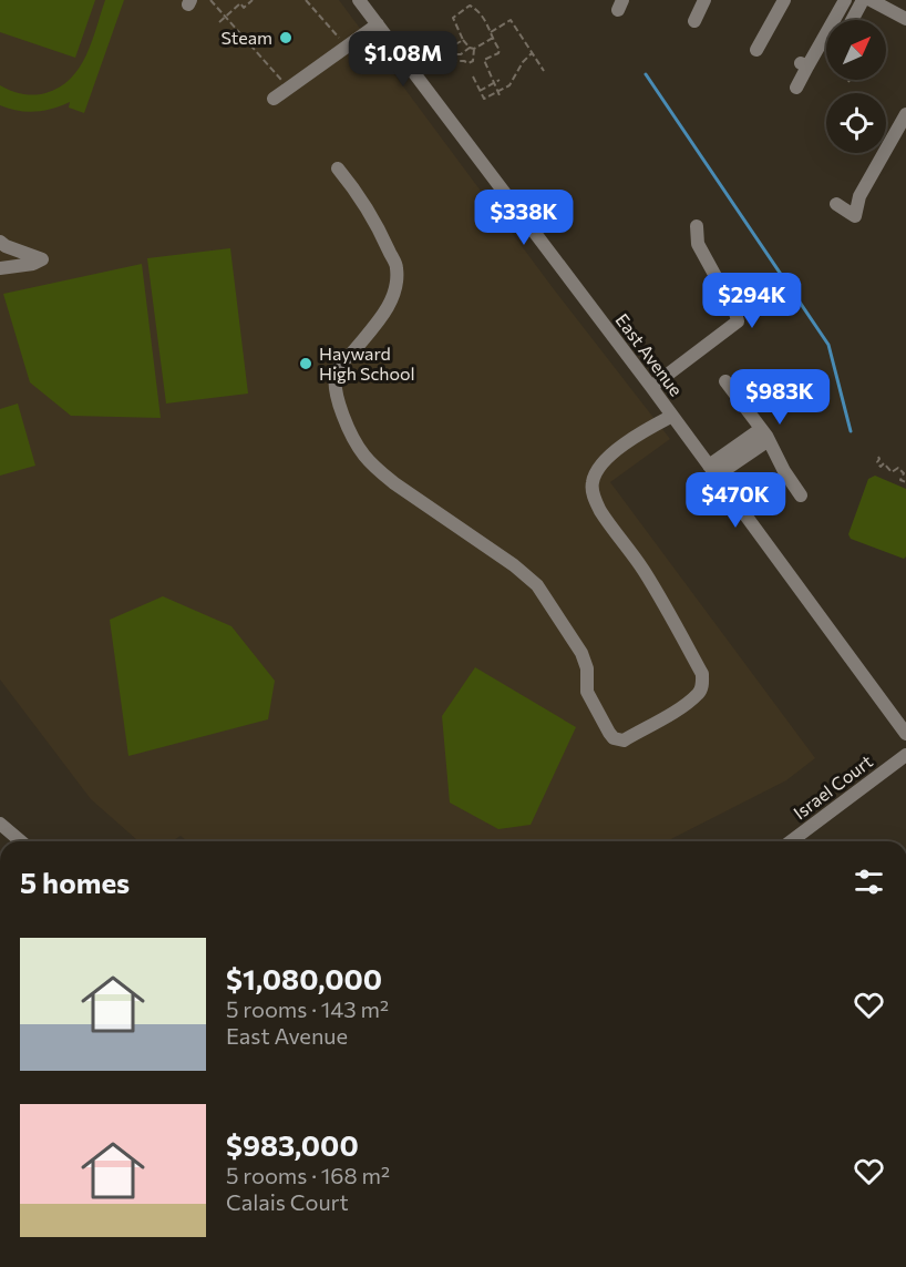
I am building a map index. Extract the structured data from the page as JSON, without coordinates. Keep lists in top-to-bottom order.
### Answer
{
  "streets": {
    "street": ["East Avenue", "Israel Court"]
  },
  "places": ["Steam", "Hayward High School"],
  "north": "top right",
  "page": {
    "price": [
      "$1.08M",
      "$338K",
      "$294K",
      "$983K",
      "$470K"
    ],
    "heading": "5 homes",
    "list": [
      {
        "name": "$1,080,000",
        "note": "5 rooms · 143 m² · East Avenue"
      },
      {
        "name": "$983,000",
        "note": "5 rooms · 168 m² · Calais Court"
      }
    ]
  }
}
